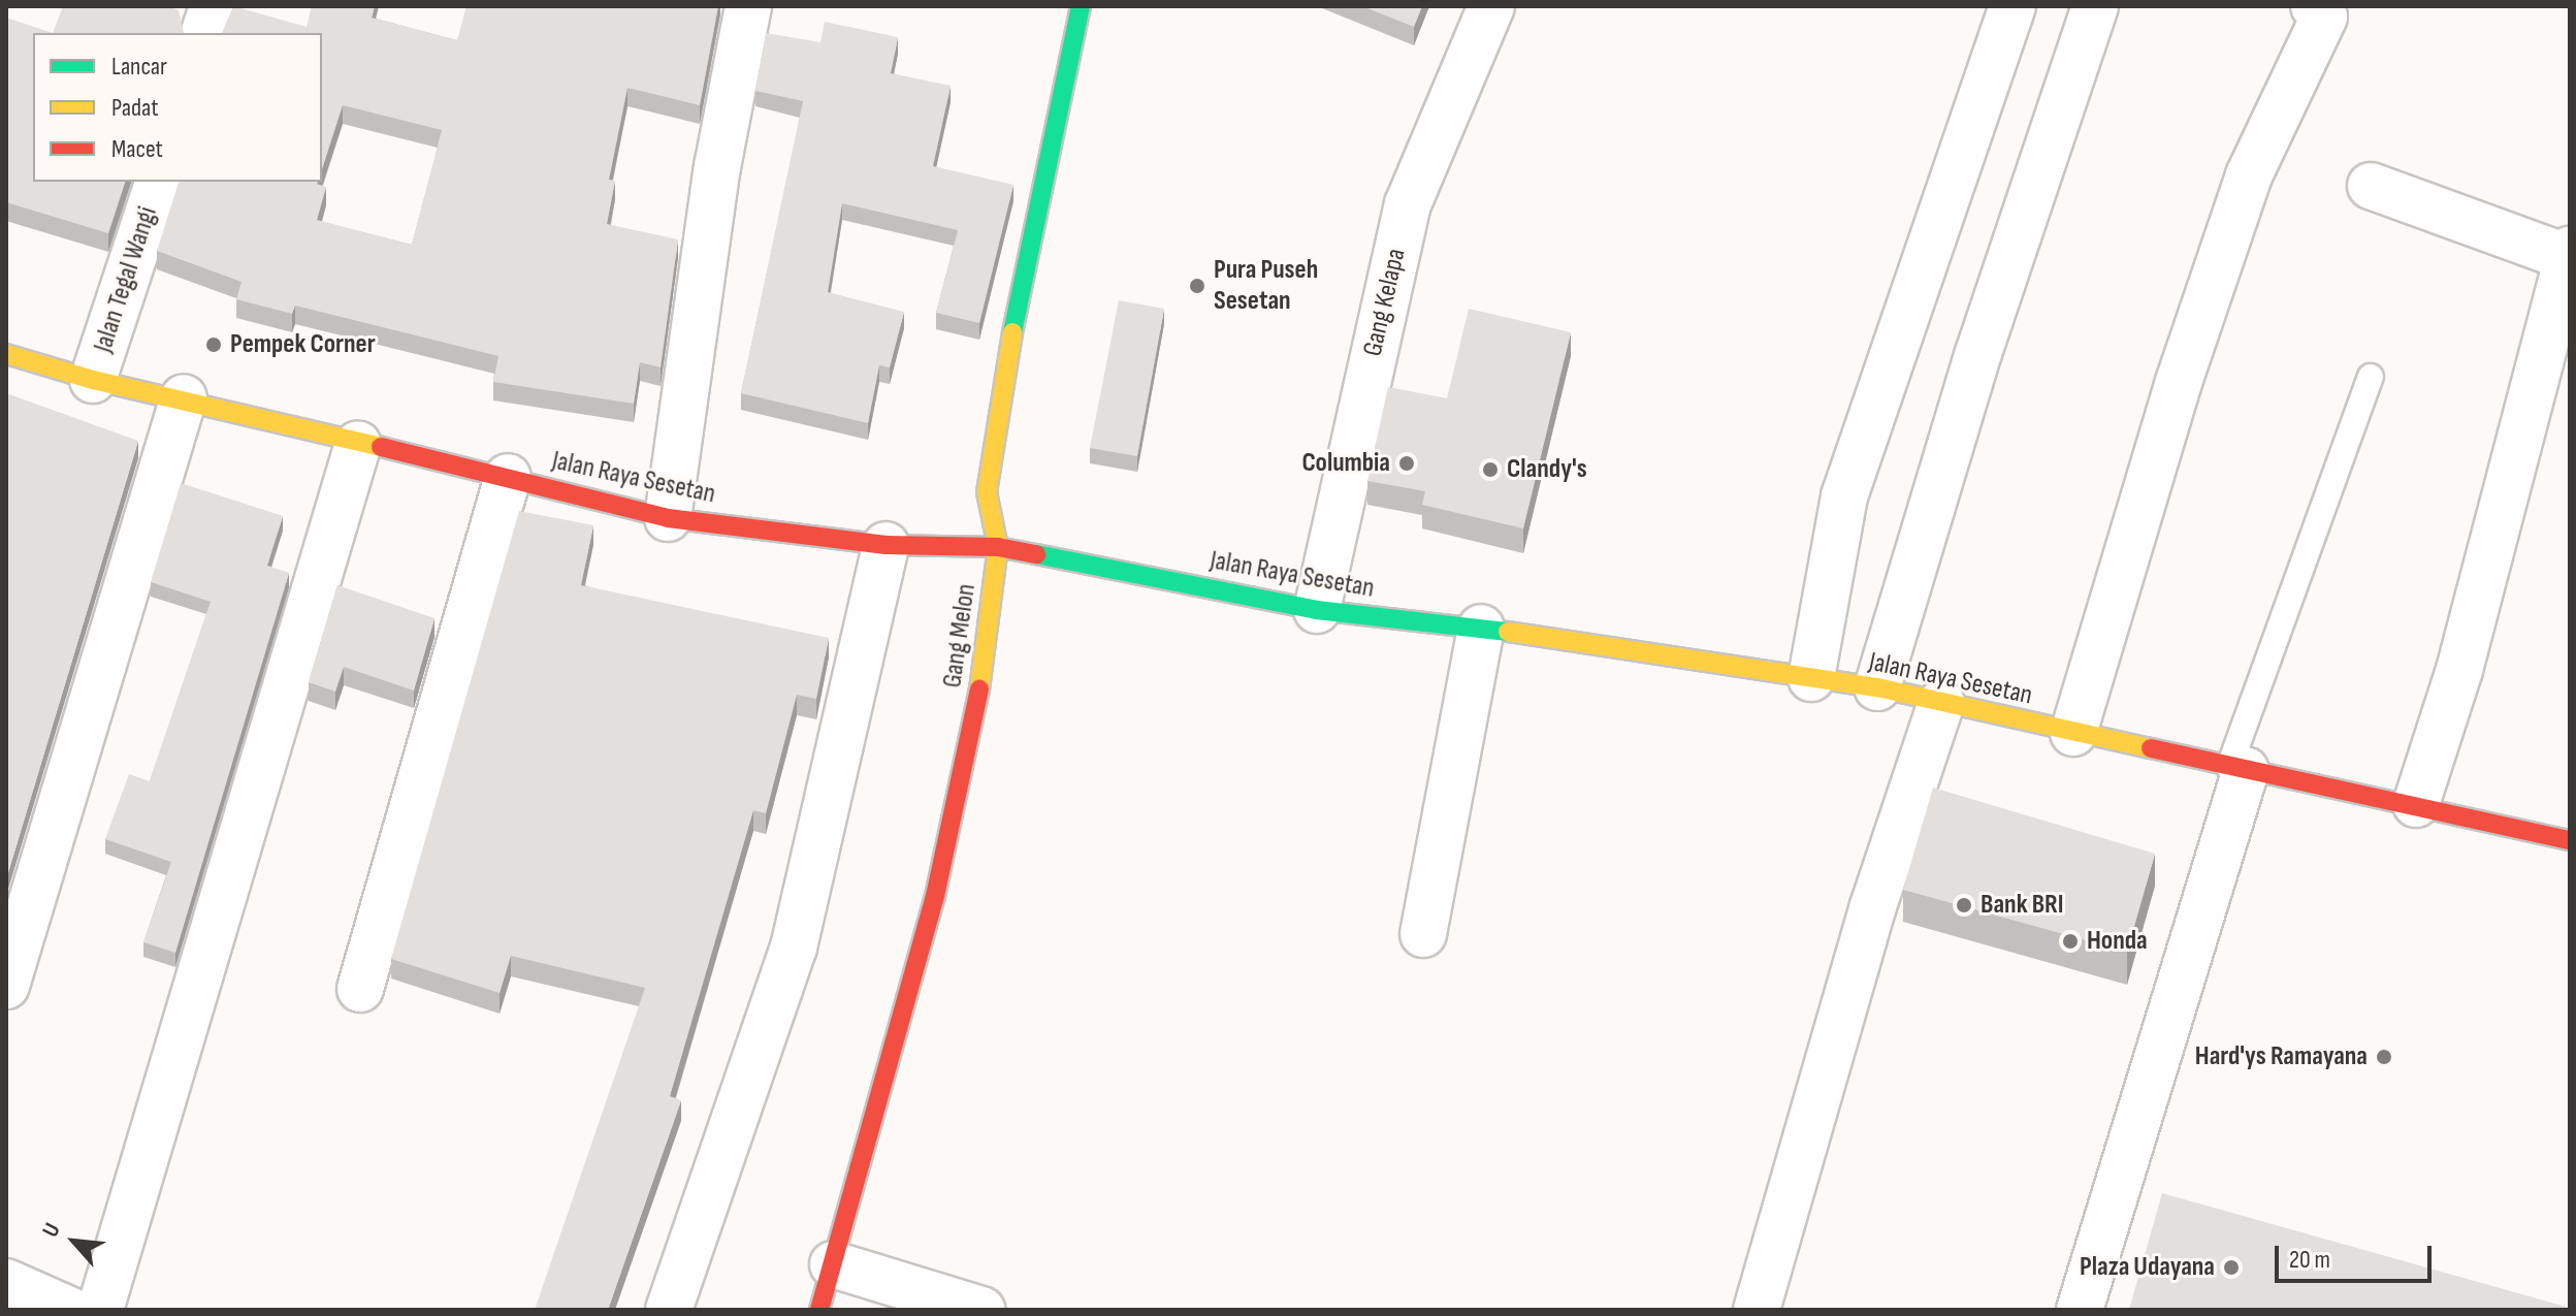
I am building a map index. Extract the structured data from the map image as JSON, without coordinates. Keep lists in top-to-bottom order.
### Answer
{
  "streets": {
    "main road": ["Jalan Raya Sesetan", "Gang Melon"],
    "street": ["Jalan Tegal Wangi", "Gang Kelapa"]
  },
  "crossings": [
    ["Jalan Tegal Wangi", "Jalan Raya Sesetan"],
    ["Gang Kelapa", "Jalan Raya Sesetan"],
    ["Jalan Raya Sesetan", "Gang Melon"]
  ],
  "places": [
    "Pura Puseh Sesetan",
    "Pempek Corner",
    "Columbia",
    "Clandy's",
    "Bank BRI",
    "Honda",
    "Hard'ys Ramayana",
    "Plaza Udayana"
  ],
  "legend": ["Lancar", "Padat", "Macet"],
  "scale_bar": "20 m",
  "north": "top left"
}
